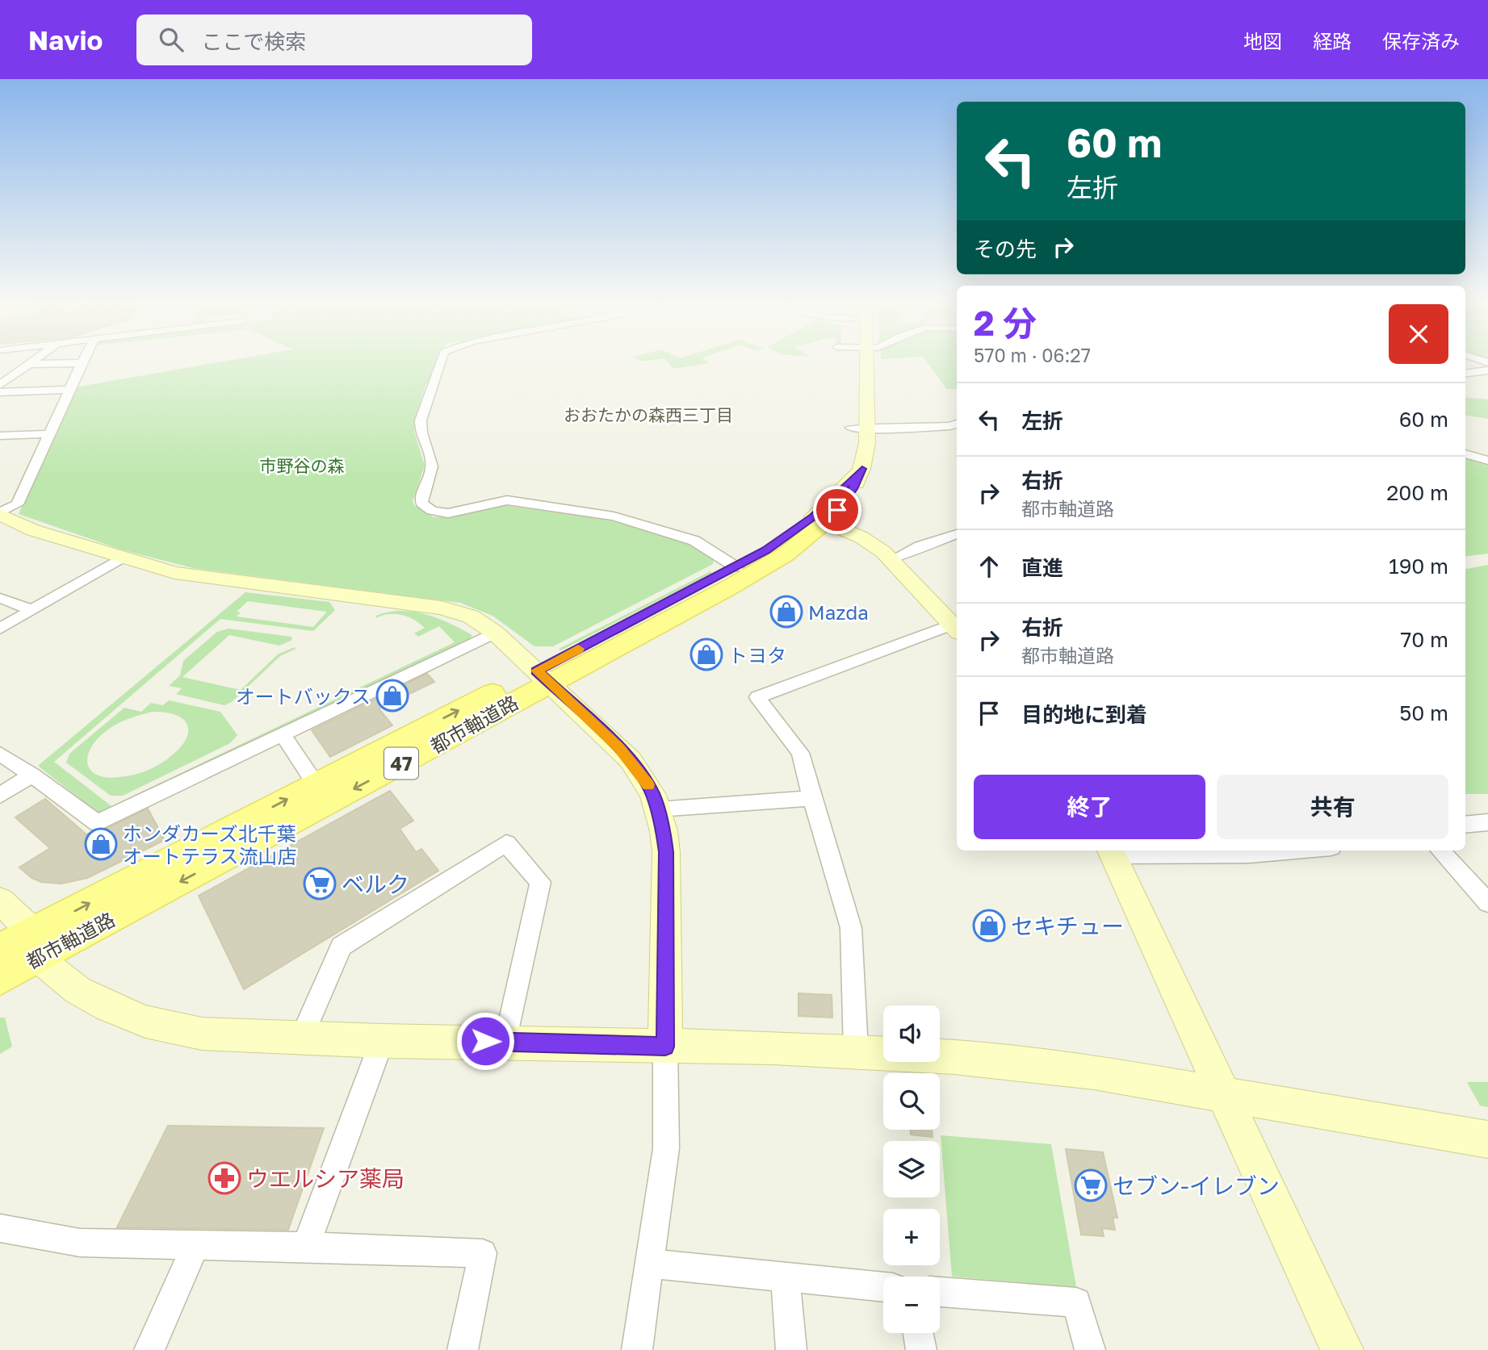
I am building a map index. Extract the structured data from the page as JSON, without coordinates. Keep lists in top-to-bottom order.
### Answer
{
  "streets": {
    "main road": ["都市軸道路", "47"]
  },
  "districts": ["おおたかの森西三丁目"],
  "parks": ["市野谷の森"],
  "places": {
    "shop": [
      "Mazda",
      "トヨタ",
      "オートバックス",
      "ホンダカーズ北千葉 オートテラス流山店",
      "セキチュー"
    ],
    "supermarket": ["ベルク", "セブン-イレブン"],
    "pharmacy": ["ウエルシア薬局"]
  },
  "page": {
    "header": "Navio",
    "search": "ここで検索",
    "nav": ["地図", "経路", "保存済み"],
    "turn": ["60 m", "左折"],
    "then": "その先",
    "heading": ["2 分", "570 m · 06:27"],
    "list": [
      {
        "name": "左折",
        "value": "60 m"
      },
      {
        "name": "右折",
        "note": "都市軸道路",
        "value": "200 m"
      },
      {
        "name": "直進",
        "value": "190 m"
      },
      {
        "name": "右折",
        "note": "都市軸道路",
        "value": "70 m"
      },
      {
        "name": "目的地に到着",
        "value": "50 m"
      }
    ],
    "buttons": ["終了", "共有"],
    "map_buttons": ["+", "−"]
  }
}
